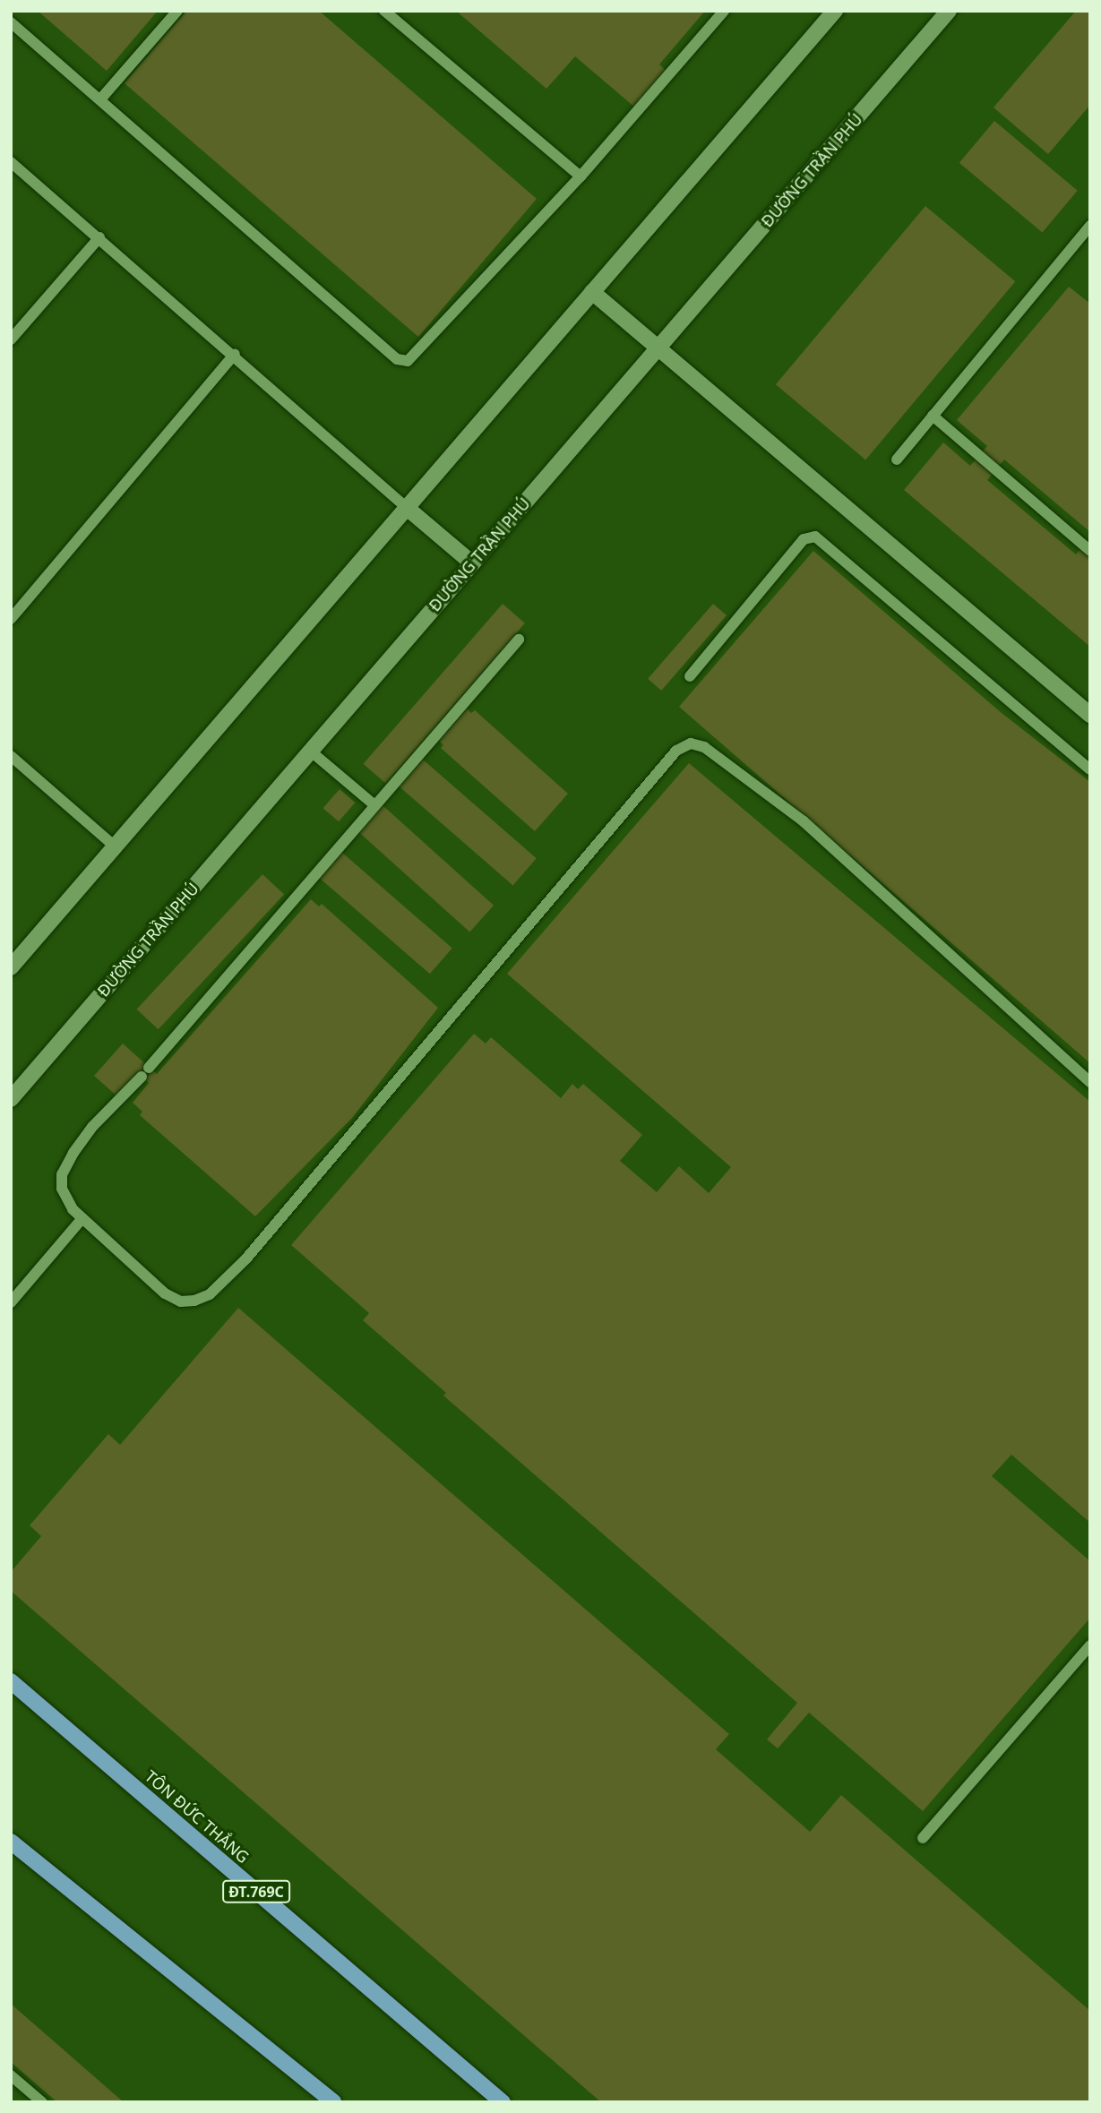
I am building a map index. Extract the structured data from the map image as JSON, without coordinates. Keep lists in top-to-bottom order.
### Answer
{
  "streets": {
    "main road": ["ĐƯỜNG TRẦN PHÚ", "TÔN ĐỨC THẮNG", "ĐT.769C"]
  }
}
